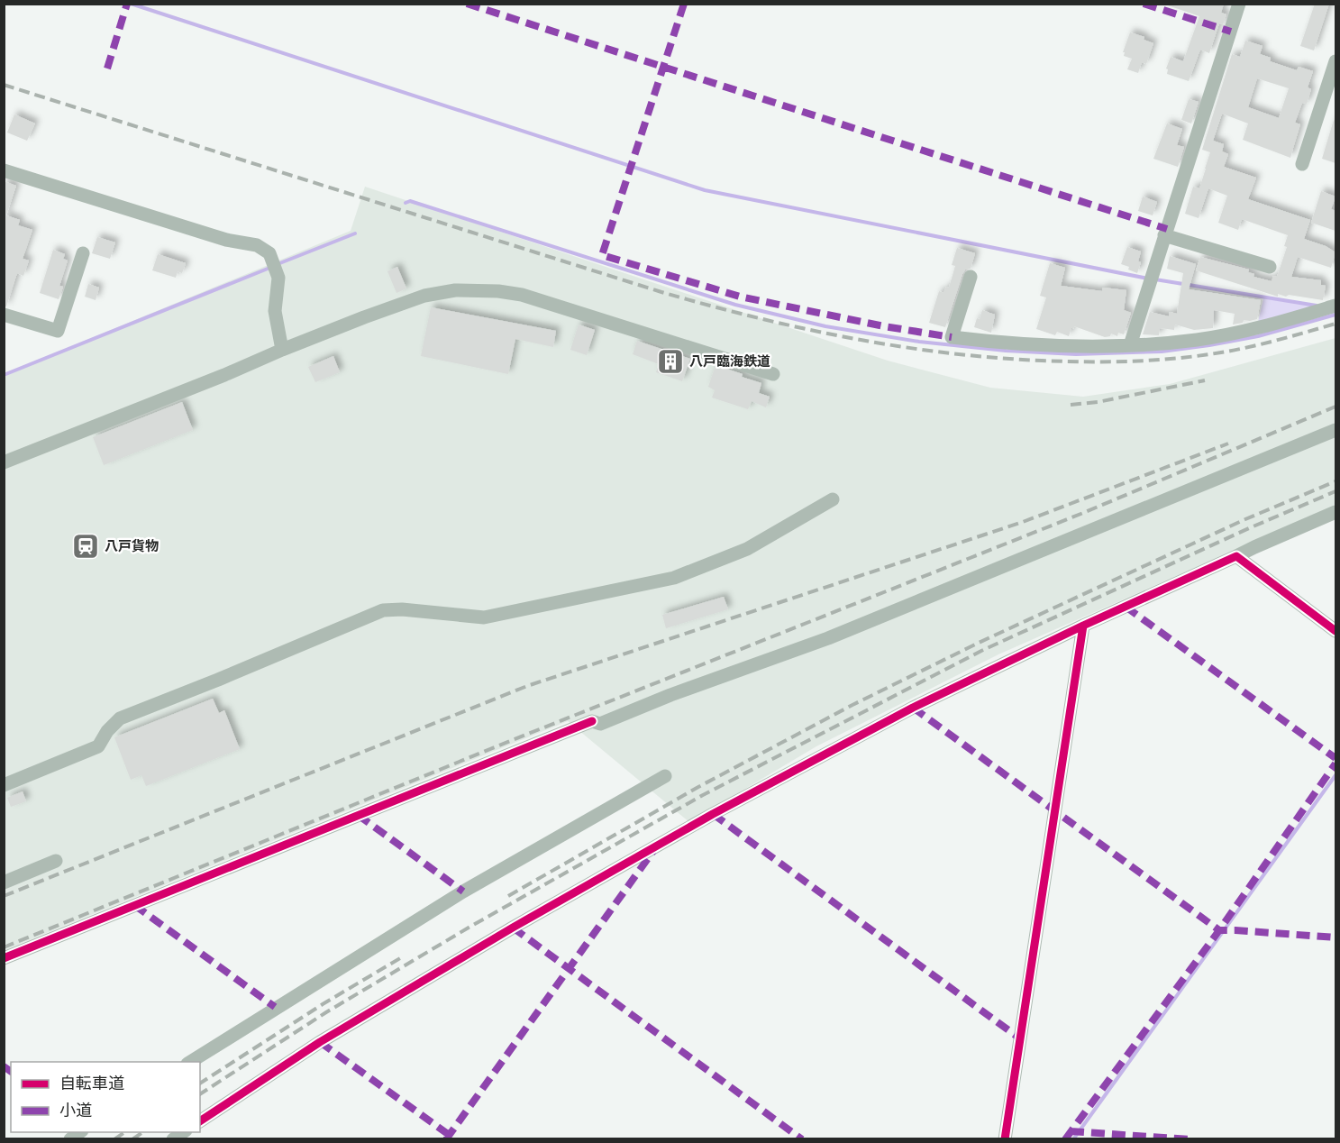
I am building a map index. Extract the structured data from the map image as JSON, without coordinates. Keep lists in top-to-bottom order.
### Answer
{
  "places": {
    "building": ["八戸臨海鉄道"],
    "station": ["八戸貨物"]
  },
  "legend": ["自転車道", "小道"]
}
